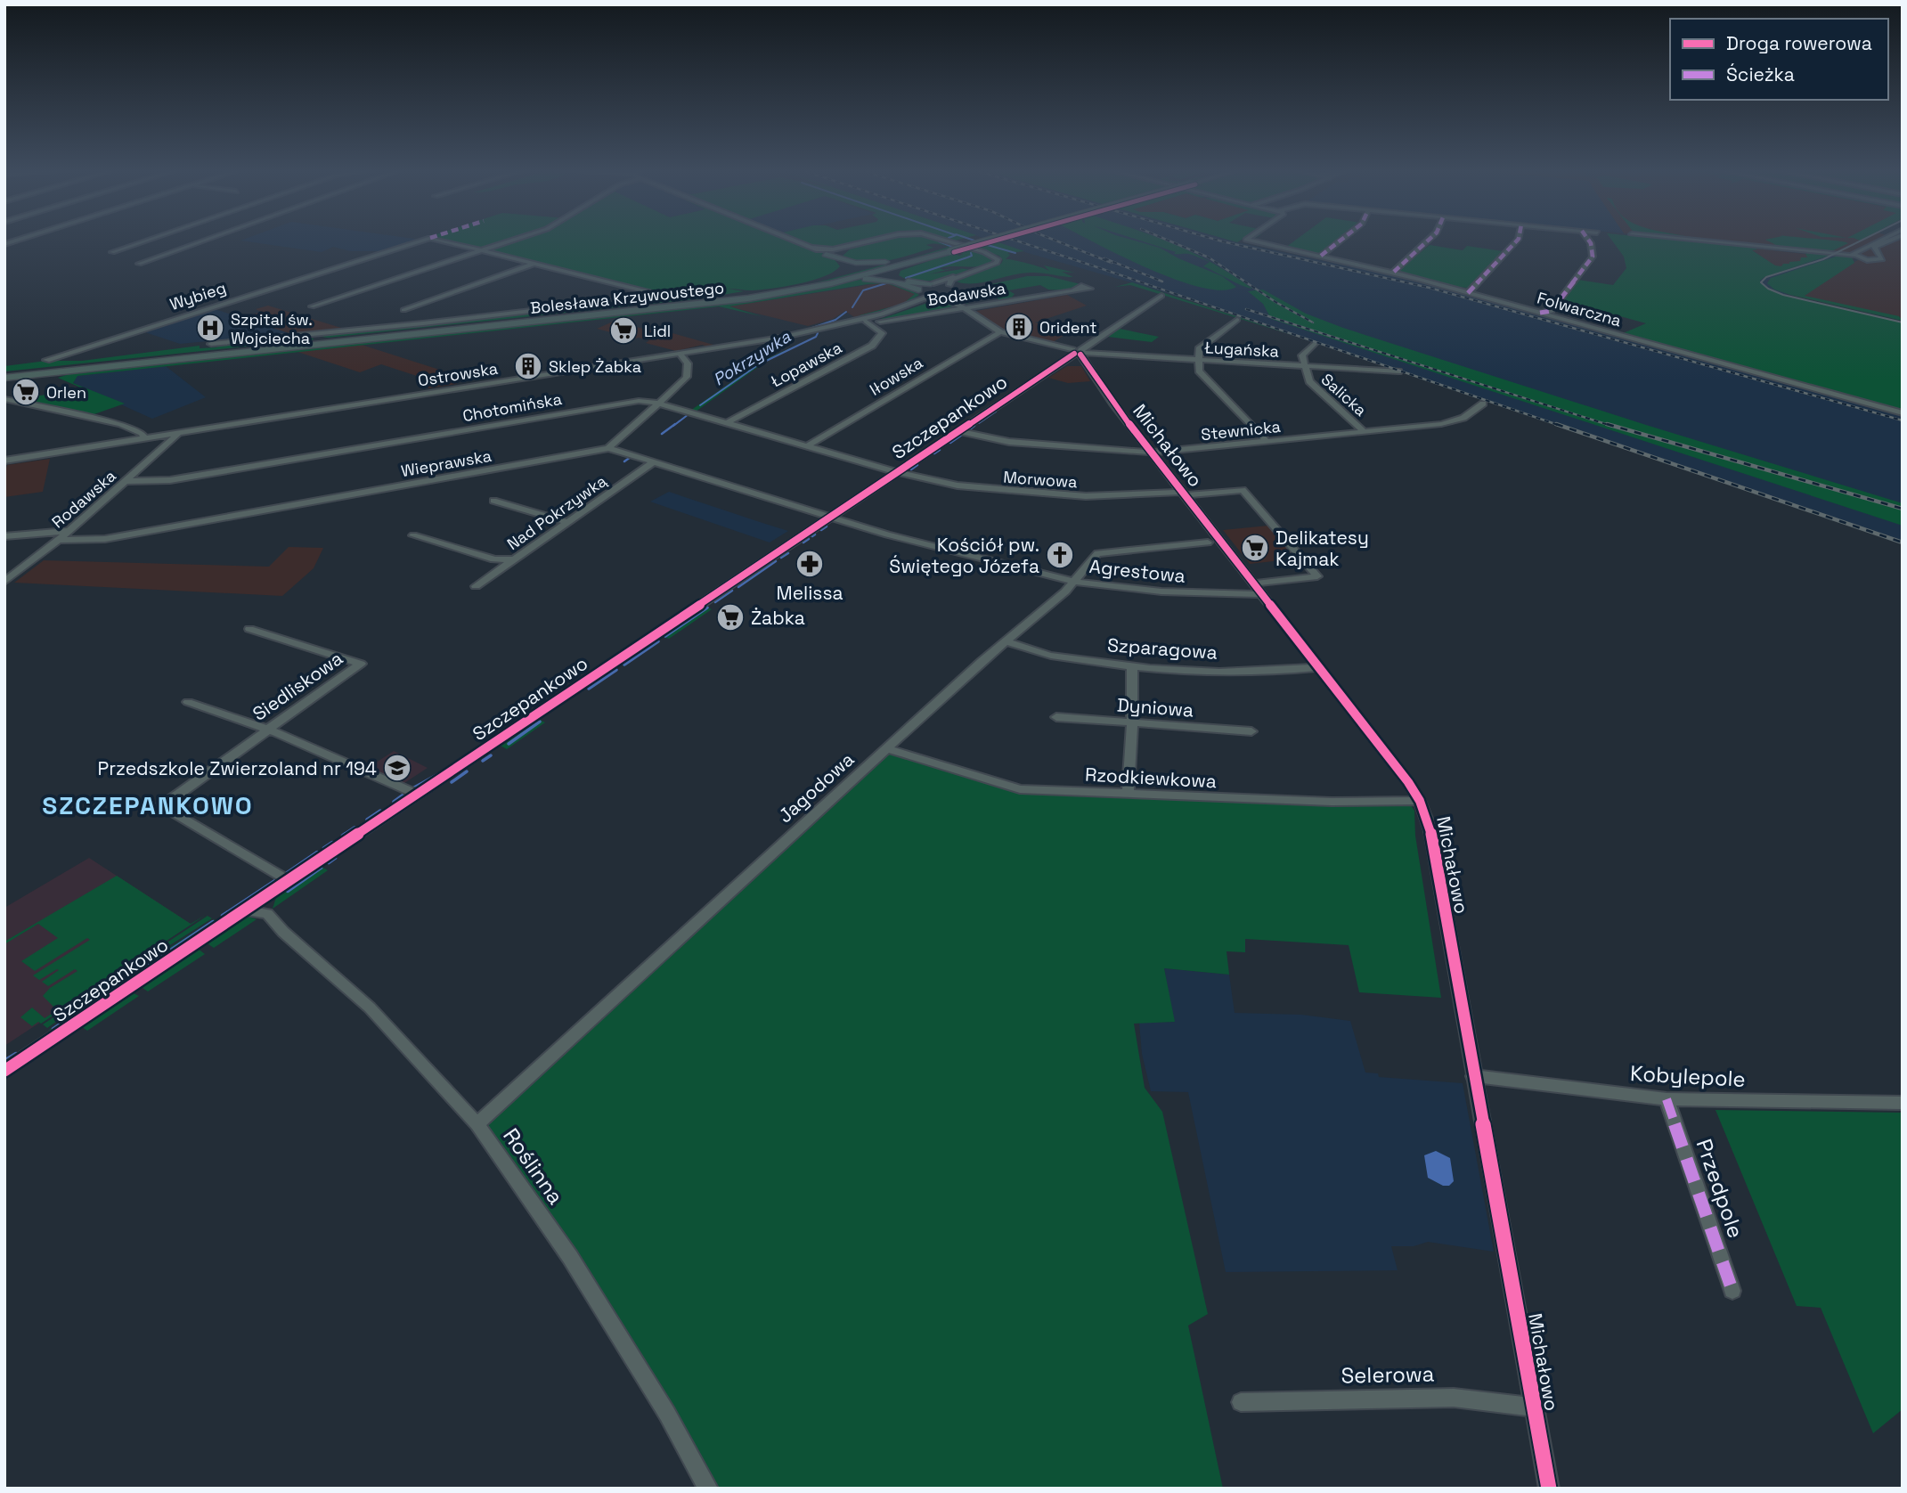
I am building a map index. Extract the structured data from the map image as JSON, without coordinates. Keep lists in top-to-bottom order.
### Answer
{
  "streets": {
    "main road": ["Bolesława Krzywoustego"],
    "street": [
      "Bodawska",
      "Wybieg",
      "Folwarczna",
      "Ługańska",
      "Łopawska",
      "Ostrowska",
      "Iłowska",
      "Salicka",
      "Chotomińska",
      "Szczepankowo",
      "Stewnicka",
      "Michałowo",
      "Wieprawska",
      "Morwowa",
      "Rodawska",
      "Nad Pokrzywką",
      "Agrestowa",
      "Szparagowa",
      "Siedliskowa",
      "Dyniowa",
      "Rzodkiewkowa",
      "Jagodowa",
      "Kobylepole",
      "Roślinna",
      "Przedpole",
      "Selerowa"
    ]
  },
  "crossings": [
    ["Bodawska", "Ługańska"],
    ["Bodawska", "Łopawska"],
    ["Bodawska", "Ostrowska"],
    ["Ługańska", "Ostrowska"],
    ["Ługańska", "Iłowska"],
    ["Ługańska", "Salicka"],
    ["Ługańska", "Szczepankowo"],
    ["Ługańska", "Michałowo"],
    ["Łopawska", "Ostrowska"],
    ["Łopawska", "Chotomińska"],
    ["Ostrowska", "Rodawska"],
    ["Iłowska", "Chotomińska"],
    ["Salicka", "Stewnicka"],
    ["Chotomińska", "Szczepankowo"],
    ["Chotomińska", "Morwowa"],
    ["Chotomińska", "Rodawska"],
    ["Szczepankowo", "Stewnicka"],
    ["Szczepankowo", "Michałowo"],
    ["Szczepankowo", "Wieprawska"],
    ["Szczepankowo", "Morwowa"],
    ["Szczepankowo", "Agrestowa"],
    ["Szczepankowo", "Siedliskowa"],
    ["Stewnicka", "Michałowo"],
    ["Michałowo", "Morwowa"],
    ["Michałowo", "Agrestowa"],
    ["Michałowo", "Szparagowa"],
    ["Michałowo", "Rzodkiewkowa"],
    ["Michałowo", "Jagodowa"],
    ["Michałowo", "Kobylepole"],
    ["Michałowo", "Selerowa"],
    ["Wieprawska", "Rodawska"],
    ["Wieprawska", "Nad Pokrzywką"],
    ["Wieprawska", "Agrestowa"],
    ["Morwowa", "Agrestowa"],
    ["Agrestowa", "Jagodowa"],
    ["Szparagowa", "Jagodowa"],
    ["Rzodkiewkowa", "Jagodowa"],
    ["Jagodowa", "Roślinna"],
    ["Kobylepole", "Przedpole"]
  ],
  "districts": ["SZCZEPANKOWO"],
  "water": ["Pokrzywka"],
  "places": {
    "building": ["Orident", "Sklep Żabka"],
    "hospital": ["Szpital św. Wojciecha"],
    "supermarket": [
      "Lidl",
      "Orlen",
      "Delikatesy Kajmak",
      "Żabka"
    ],
    "church": ["Kościół pw. Świętego Józefa"],
    "pharmacy": ["Melissa"],
    "school or university": ["Przedszkole Zwierzoland nr 194"]
  },
  "legend": ["Droga rowerowa", "Ścieżka"]
}
